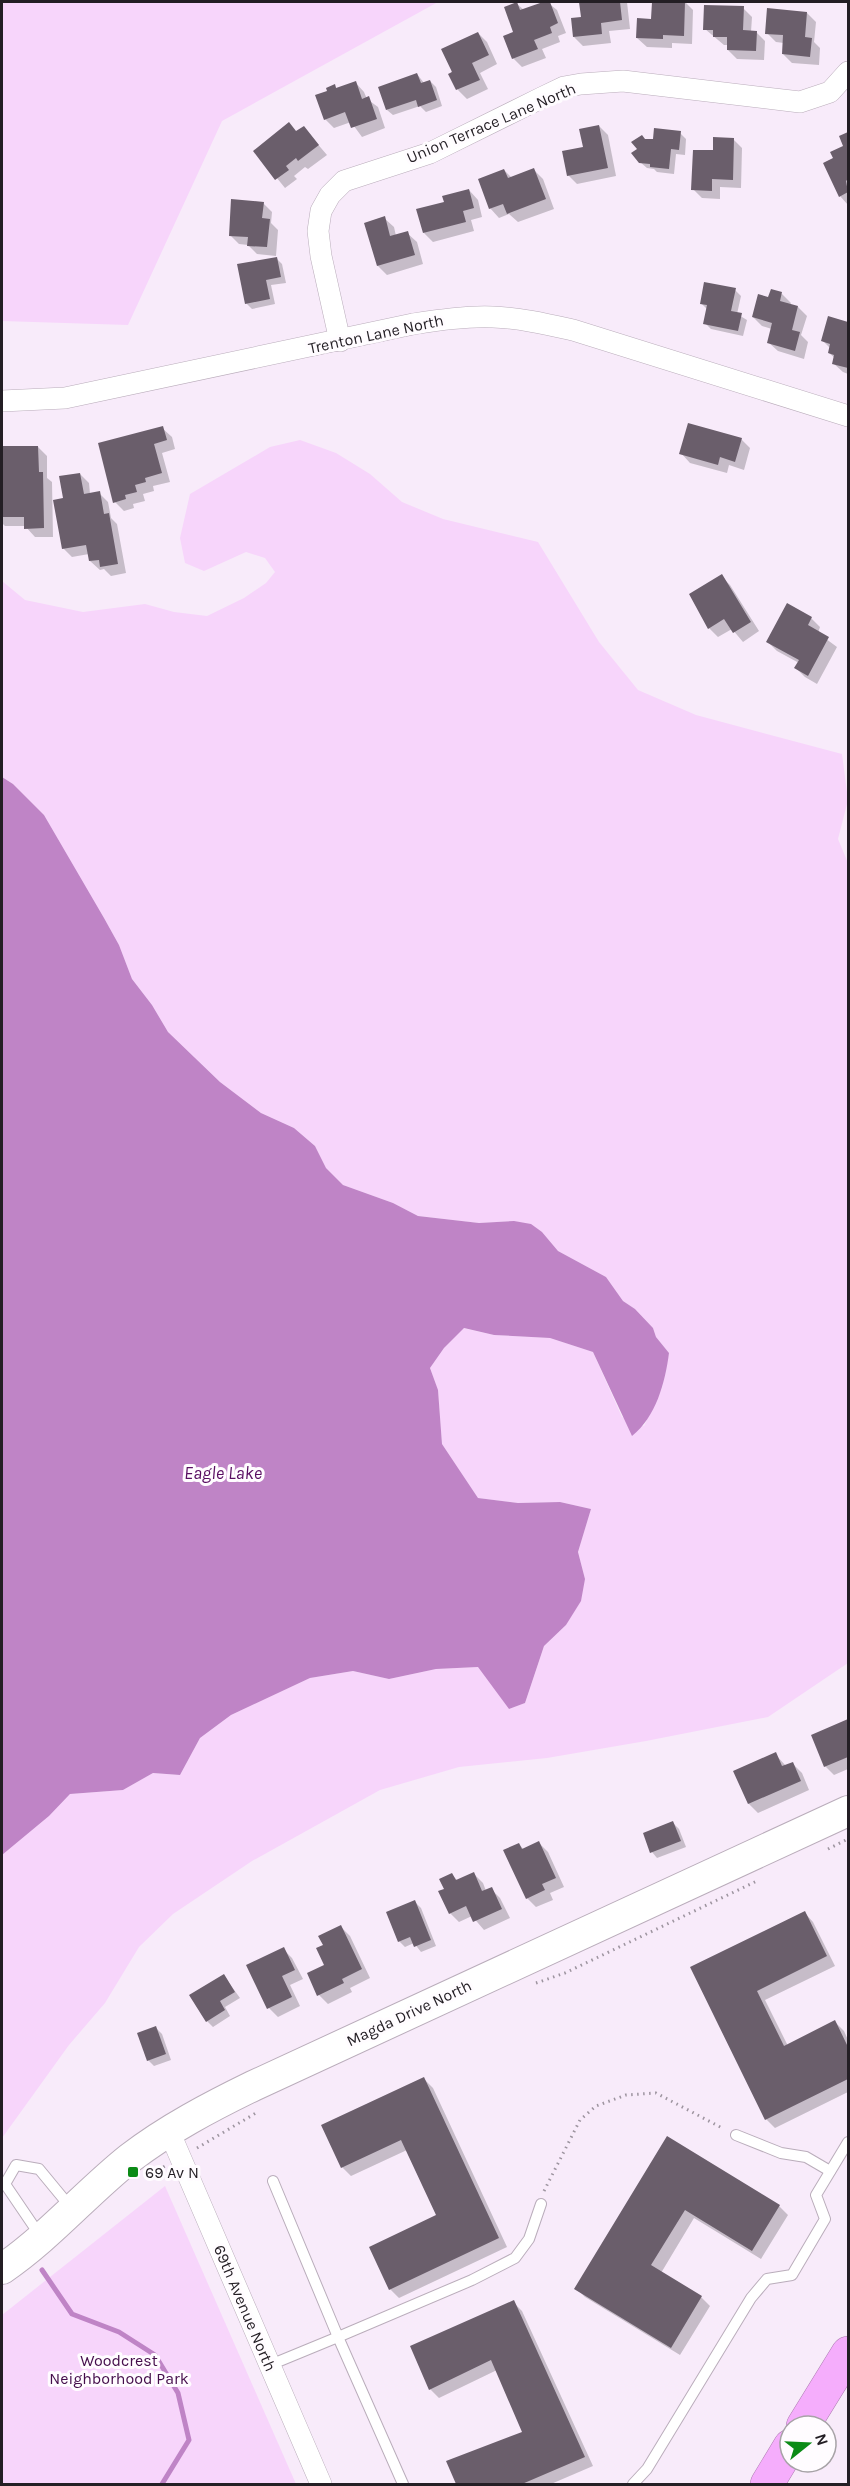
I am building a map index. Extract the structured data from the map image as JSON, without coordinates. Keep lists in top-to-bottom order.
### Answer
{
  "streets": {
    "street": [
      "Union Terrace Lane North",
      "Trenton Lane North",
      "Magda Drive North",
      "69th Avenue North"
    ]
  },
  "crossings": [
    ["Union Terrace Lane North", "Trenton Lane North"],
    ["Magda Drive North", "69th Avenue North"]
  ],
  "water": ["Eagle Lake"],
  "parks": ["Woodcrest Neighborhood Park"],
  "places": {
    "transit": ["69 Av N"]
  },
  "north": "right"
}
